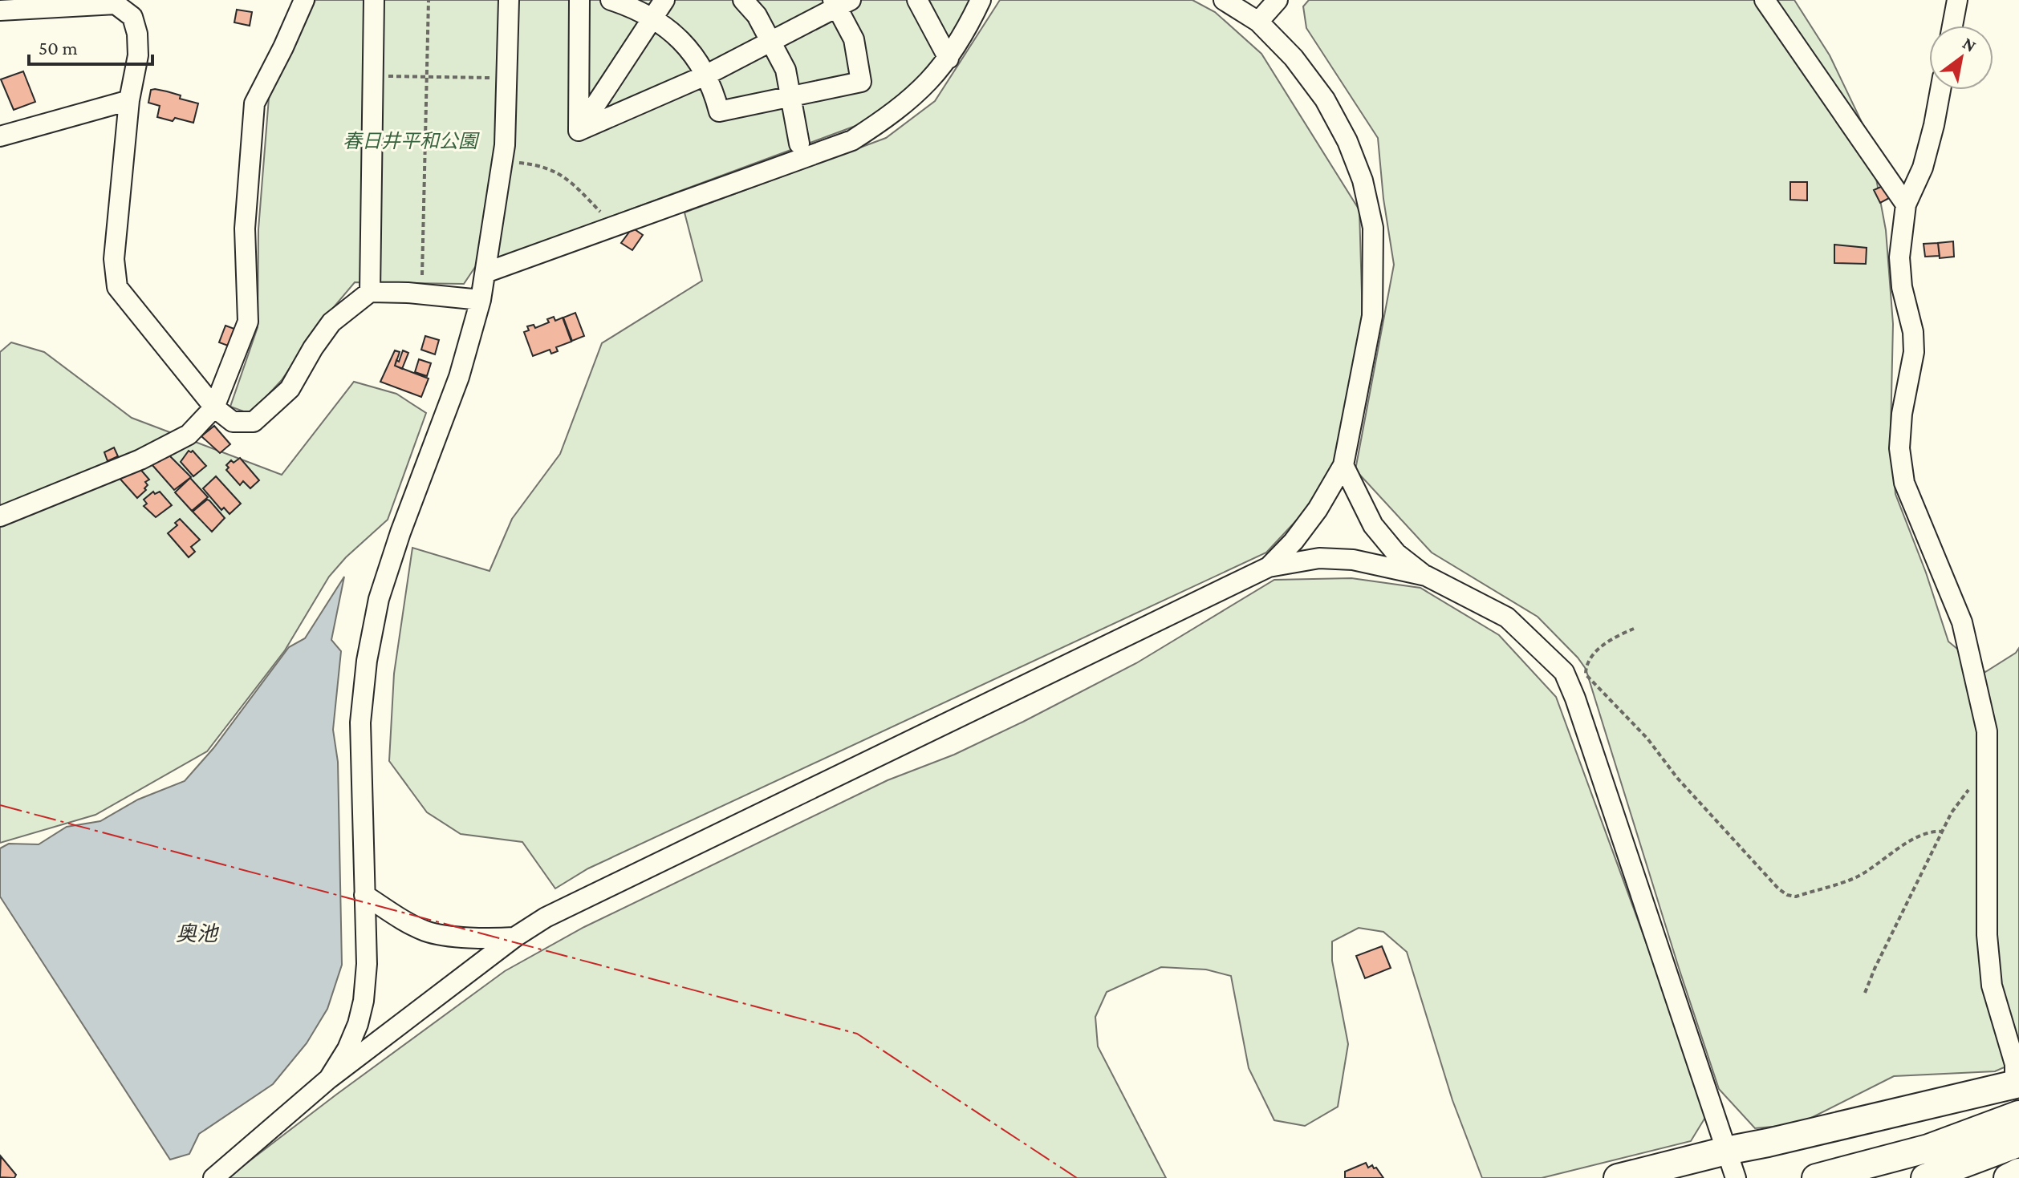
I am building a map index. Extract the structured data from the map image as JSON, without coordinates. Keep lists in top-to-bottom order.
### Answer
{
  "water": ["奥池"],
  "parks": ["春日井平和公園"],
  "scale_bar": "50 m",
  "north": "top right"
}
